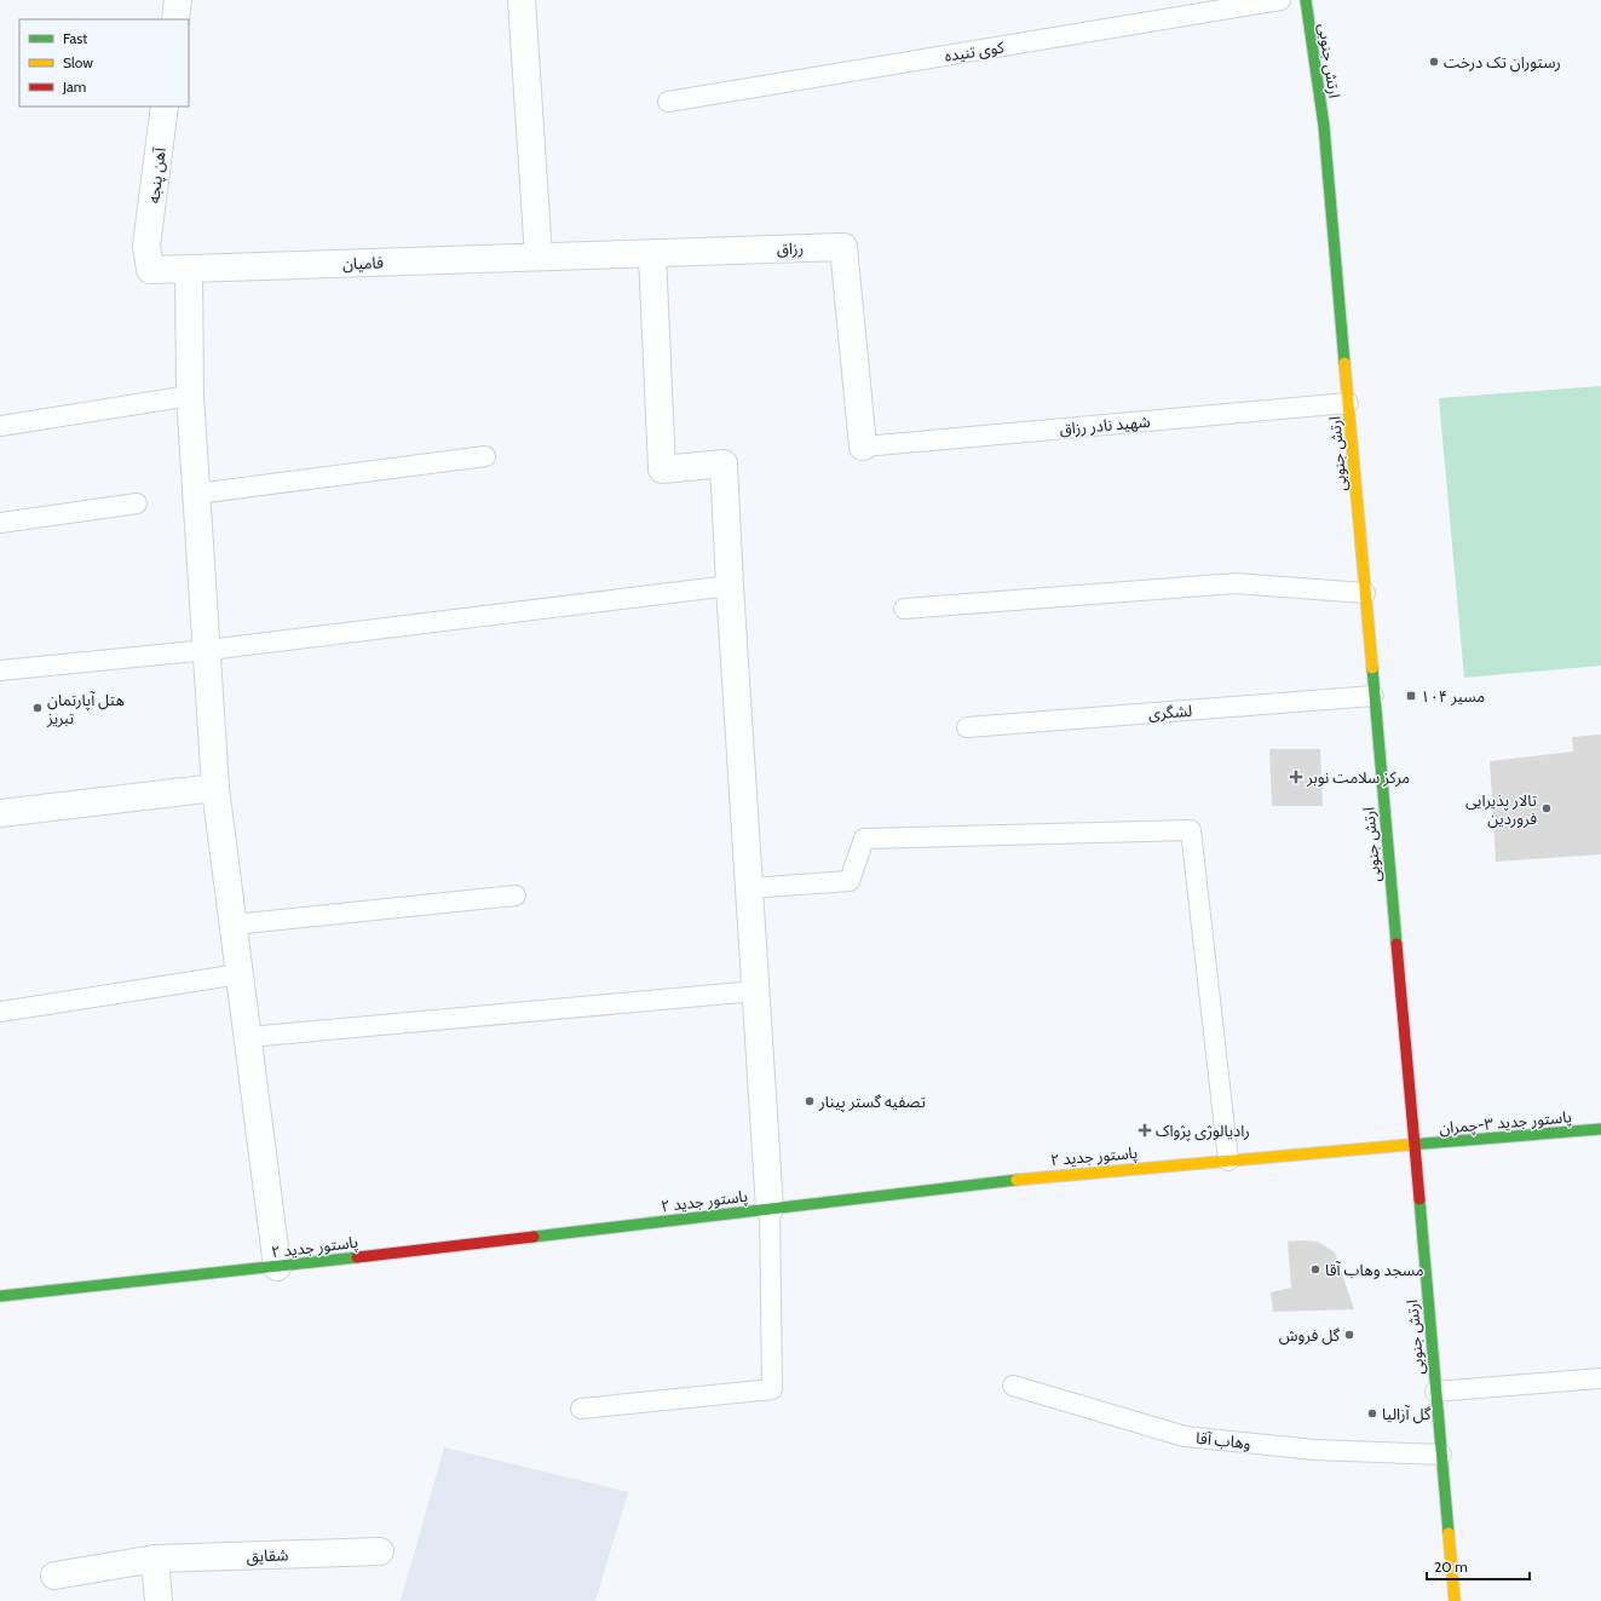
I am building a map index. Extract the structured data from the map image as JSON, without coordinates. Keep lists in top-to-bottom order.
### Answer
{
  "streets": {
    "main road": ["ارتش جنوبی", "پاستور جدید ۳-چمران", "پاستور جدید ۲"],
    "street": [
      "آهن پنجه",
      "رزاق",
      "فامیان",
      "شقایق"
    ],
    "lane": [
      "کوی تنیده",
      "شهید نادر رزاق",
      "لشگری",
      "وهاب آقا"
    ]
  },
  "crossings": [
    ["ارتش جنوبی", "شهید نادر رزاق"],
    ["ارتش جنوبی", "لشگری"],
    ["ارتش جنوبی", "پاستور جدید ۳-چمران"],
    ["ارتش جنوبی", "پاستور جدید ۲"],
    ["ارتش جنوبی", "وهاب آقا"],
    ["آهن پنجه", "فامیان"],
    ["رزاق", "فامیان"],
    ["رزاق", "شهید نادر رزاق"],
    ["پاستور جدید ۳-چمران", "پاستور جدید ۲"]
  ],
  "places": {
    "other": [
      "رستوران تک درخت",
      "هتل آپارتمان تبریز",
      "تالار پذیرایی فروردین",
      "تصفیه گستر پینار",
      "مسجد وهاب آقا",
      "گل فروش",
      "گل آزالیا"
    ],
    "transit": ["مسیر ۱۰۴"],
    "health": ["مرکز سلامت نوبر", "رادیالوژی پژواک"]
  },
  "legend": ["Fast", "Slow", "Jam"],
  "scale_bar": "20 m"
}
